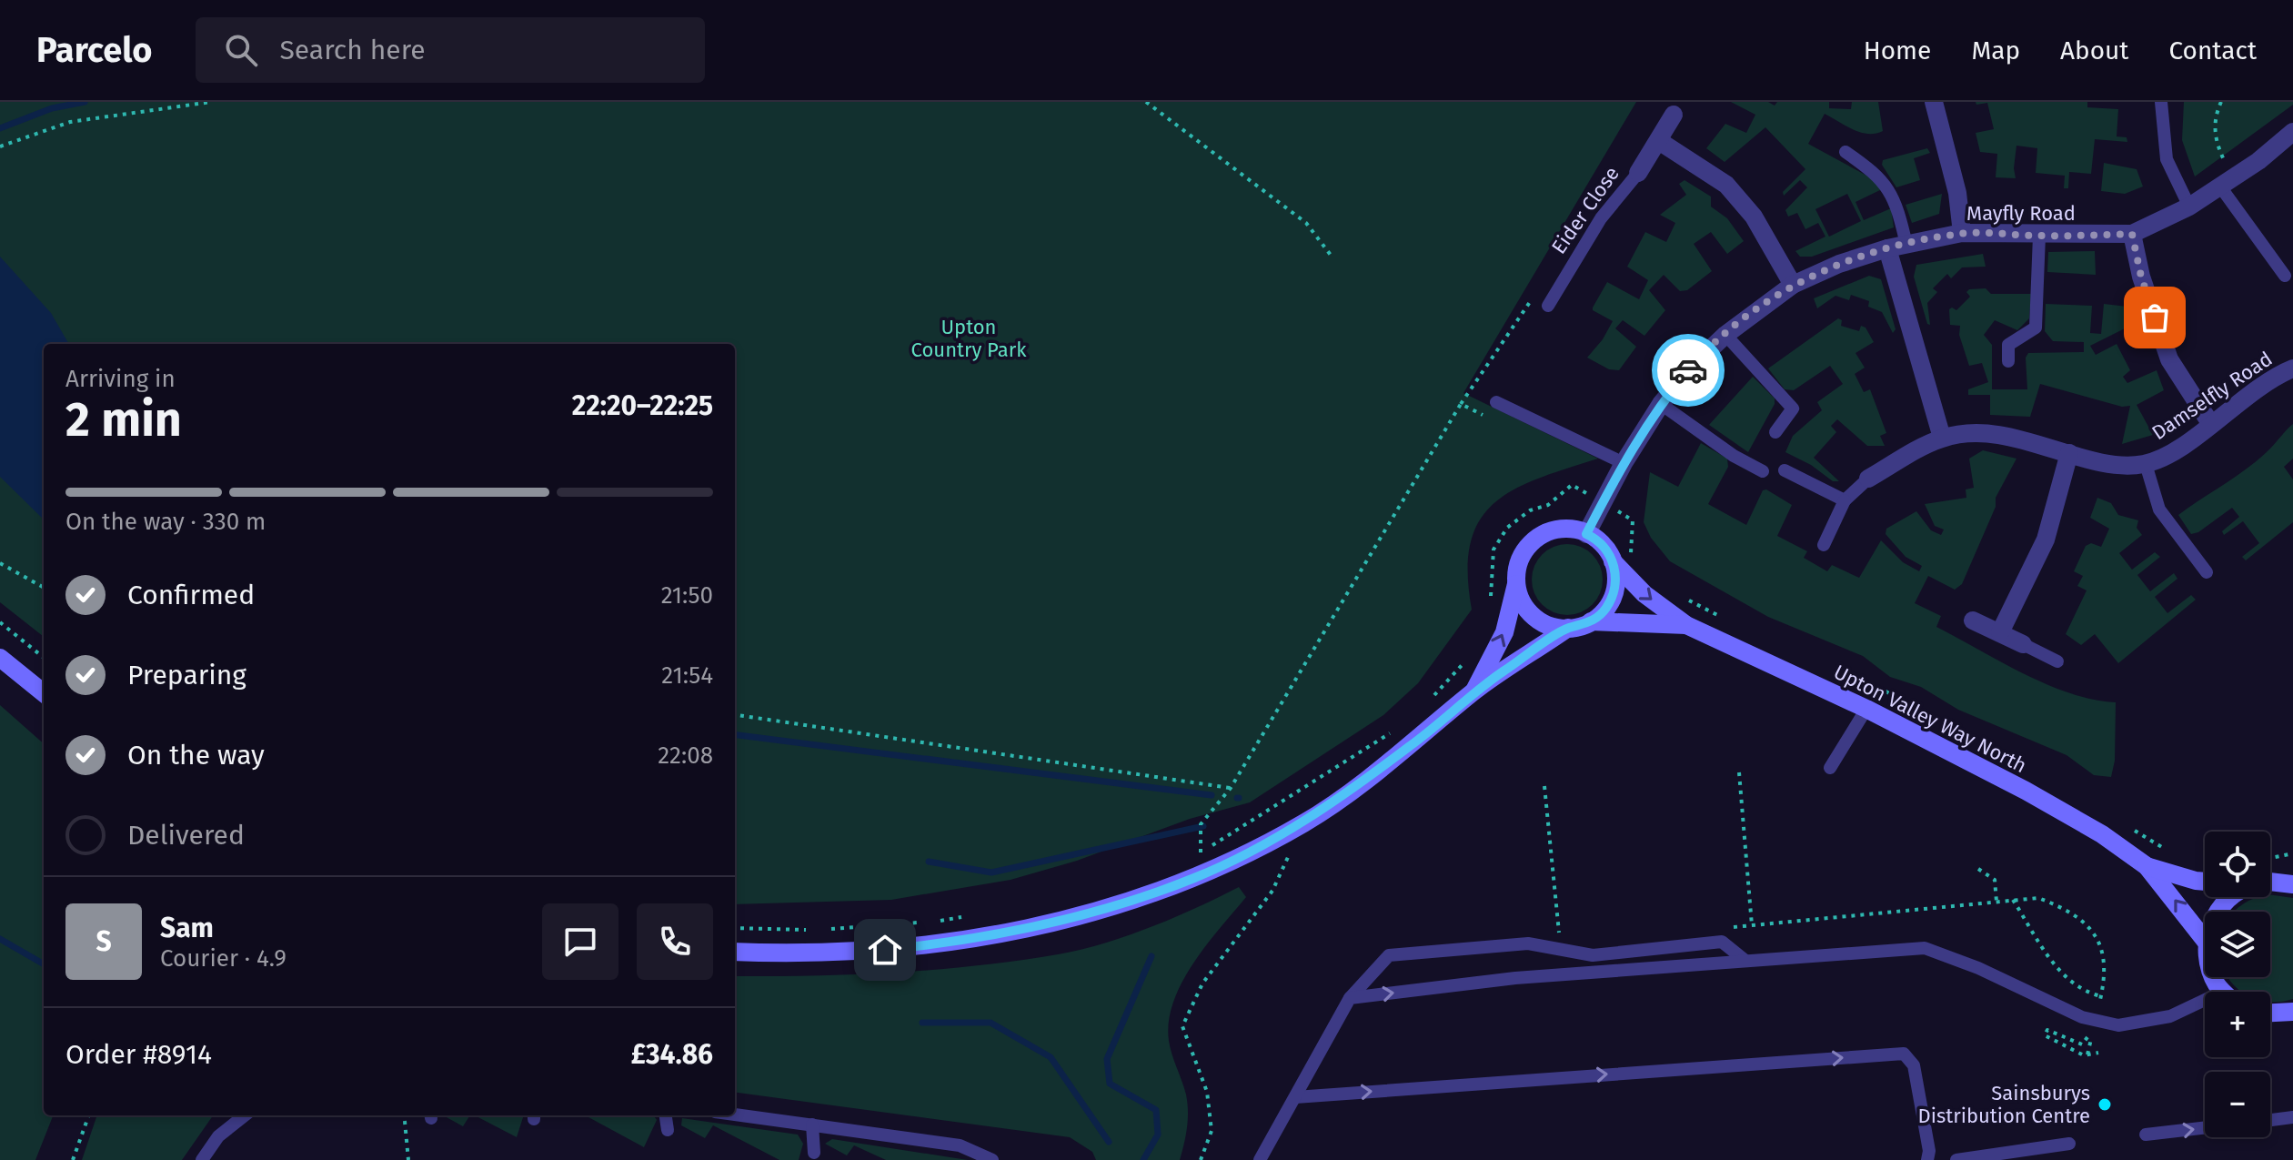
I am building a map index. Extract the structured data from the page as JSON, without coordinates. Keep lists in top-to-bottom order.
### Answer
{
  "streets": {
    "street": [
      "Eider Close",
      "Mayfly Road",
      "Damselfly Road",
      "Upton Valley Way North"
    ]
  },
  "crossings": [
    ["Mayfly Road", "Upton Valley Way North"]
  ],
  "parks": ["Upton Country Park"],
  "places": ["Sainsburys Distribution Centre"],
  "page": {
    "header": "Parcelo",
    "search": "Search here",
    "nav": [
      "Home",
      "Map",
      "About",
      "Contact"
    ],
    "heading": ["2 min", "Arriving in", "22:20–22:25"],
    "panel": [
      "Sam",
      "Courier · 4.9",
      "Order #8914",
      "£34.86"
    ],
    "bar": "On the way · 330 m",
    "list": [
      ["Confirmed", "21:50"],
      ["Preparing", "21:54"],
      ["On the way", "22:08"],
      "Delivered"
    ],
    "map_buttons": ["+", "−"],
    "round": "S"
  }
}
